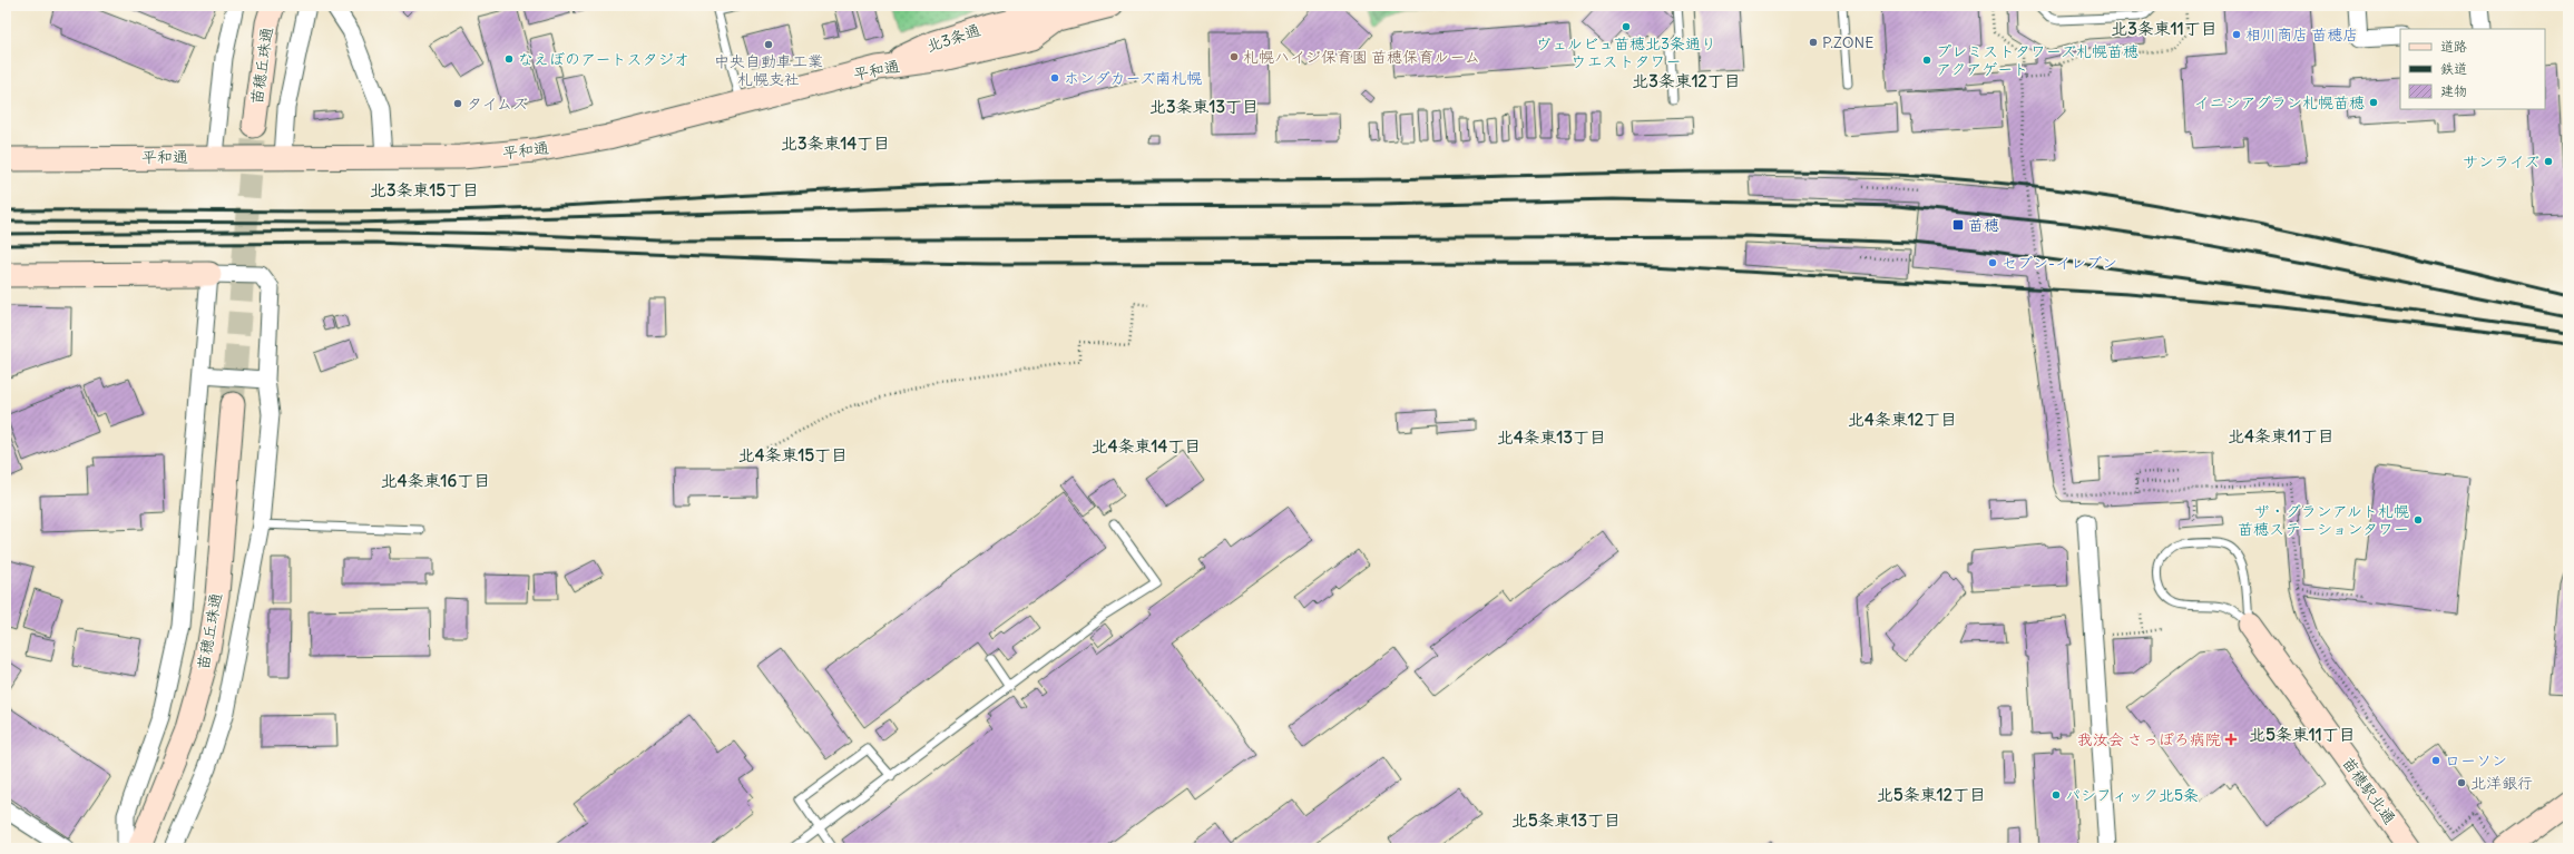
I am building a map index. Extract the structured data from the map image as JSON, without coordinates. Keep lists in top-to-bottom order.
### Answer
{
  "streets": {
    "street": ["苗穂丘珠通", "平和通", "苗穂駅北通"]
  },
  "districts": [
    "北3条東11丁目",
    "北3条東12丁目",
    "北3条東13丁目",
    "北3条東14丁目",
    "北3条東15丁目",
    "北4条東12丁目",
    "北4条東11丁目",
    "北4条東13丁目",
    "北4条東14丁目",
    "北4条東15丁目",
    "北4条東16丁目",
    "北5条東11丁目",
    "北5条東12丁目",
    "北5条東13丁目"
  ],
  "places": {
    "other": [
      "ヴェルビュ苗穂北3条通り ウエストタワー",
      "相川商店 苗穂店",
      "P.ZONE",
      "中央自動車工業 札幌支社",
      "札幌ハイジ保育園 苗穂保育ルーム",
      "なえぼのアートスタジオ",
      "プレミストタワーズ札幌苗穂 アクアゲート",
      "ホンダカーズ南札幌",
      "イニシアグラン札幌苗穂",
      "タイムズ",
      "サンライズ",
      "セブン-イレブン",
      "ザ・グランアルト札幌 苗穂ステーションタワー",
      "ローソン",
      "北洋銀行",
      "パシフィック北5条"
    ],
    "transit": ["苗穂"],
    "health": ["我汝会 さっぽろ病院"]
  },
  "legend": ["道路", "鉄道", "建物"]
}
